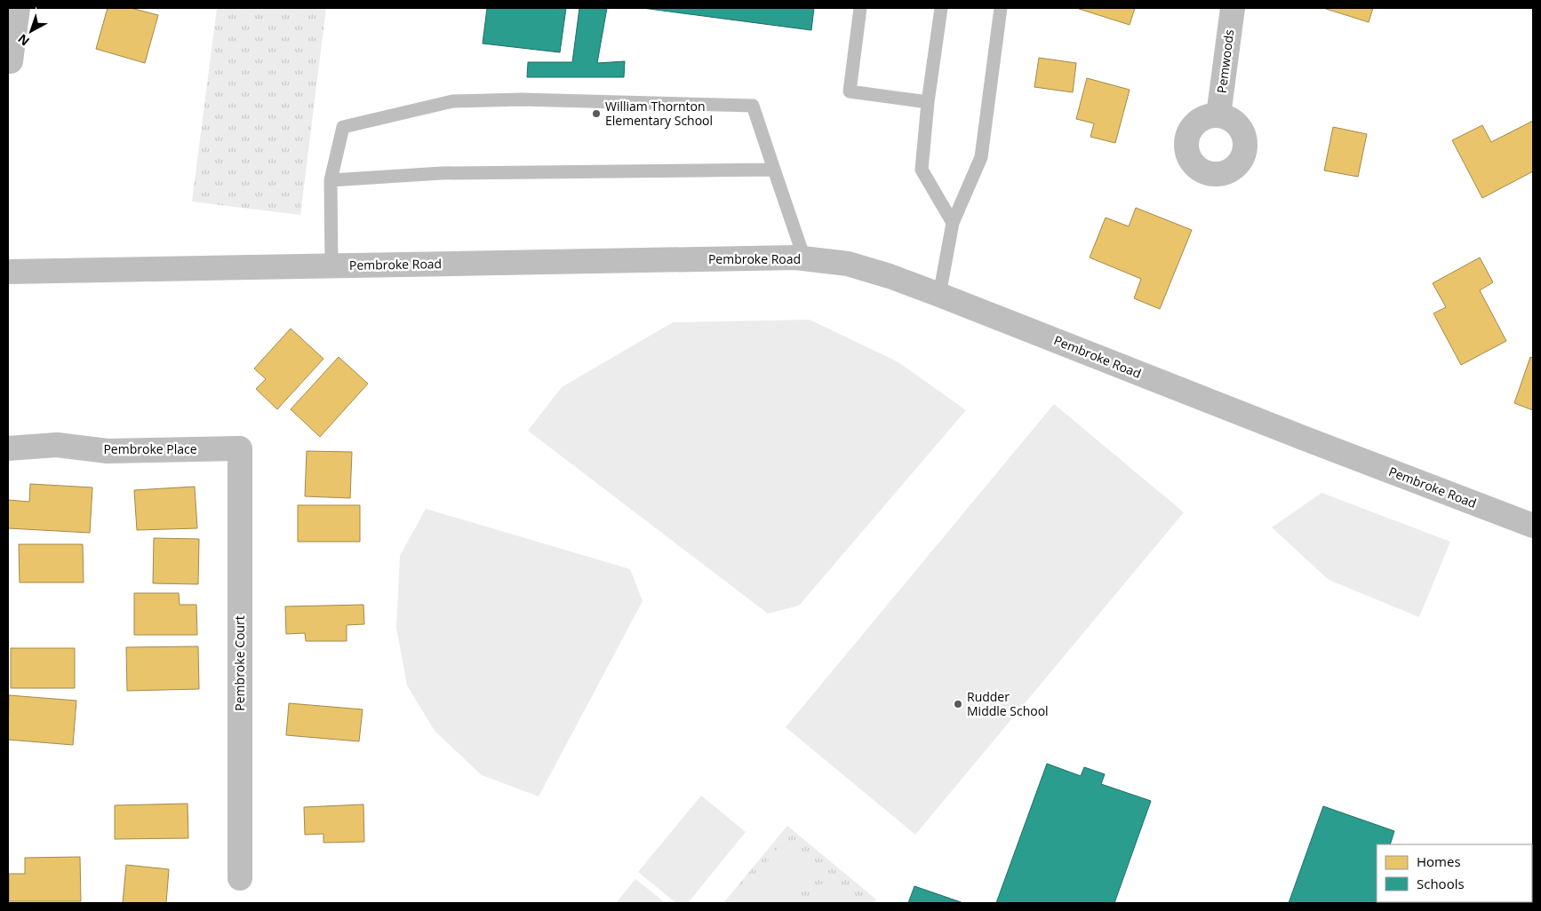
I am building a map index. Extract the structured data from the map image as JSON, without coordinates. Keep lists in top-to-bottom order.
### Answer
{
  "streets": {
    "street": [
      "Pemwoods",
      "Pembroke Road",
      "Pembroke Place",
      "Pembroke Court"
    ]
  },
  "crossings": [
    ["Pembroke Place", "Pembroke Court"]
  ],
  "places": ["William Thornton Elementary School", "Rudder Middle School"],
  "legend": ["Homes", "Schools"],
  "north": "bottom left"
}
